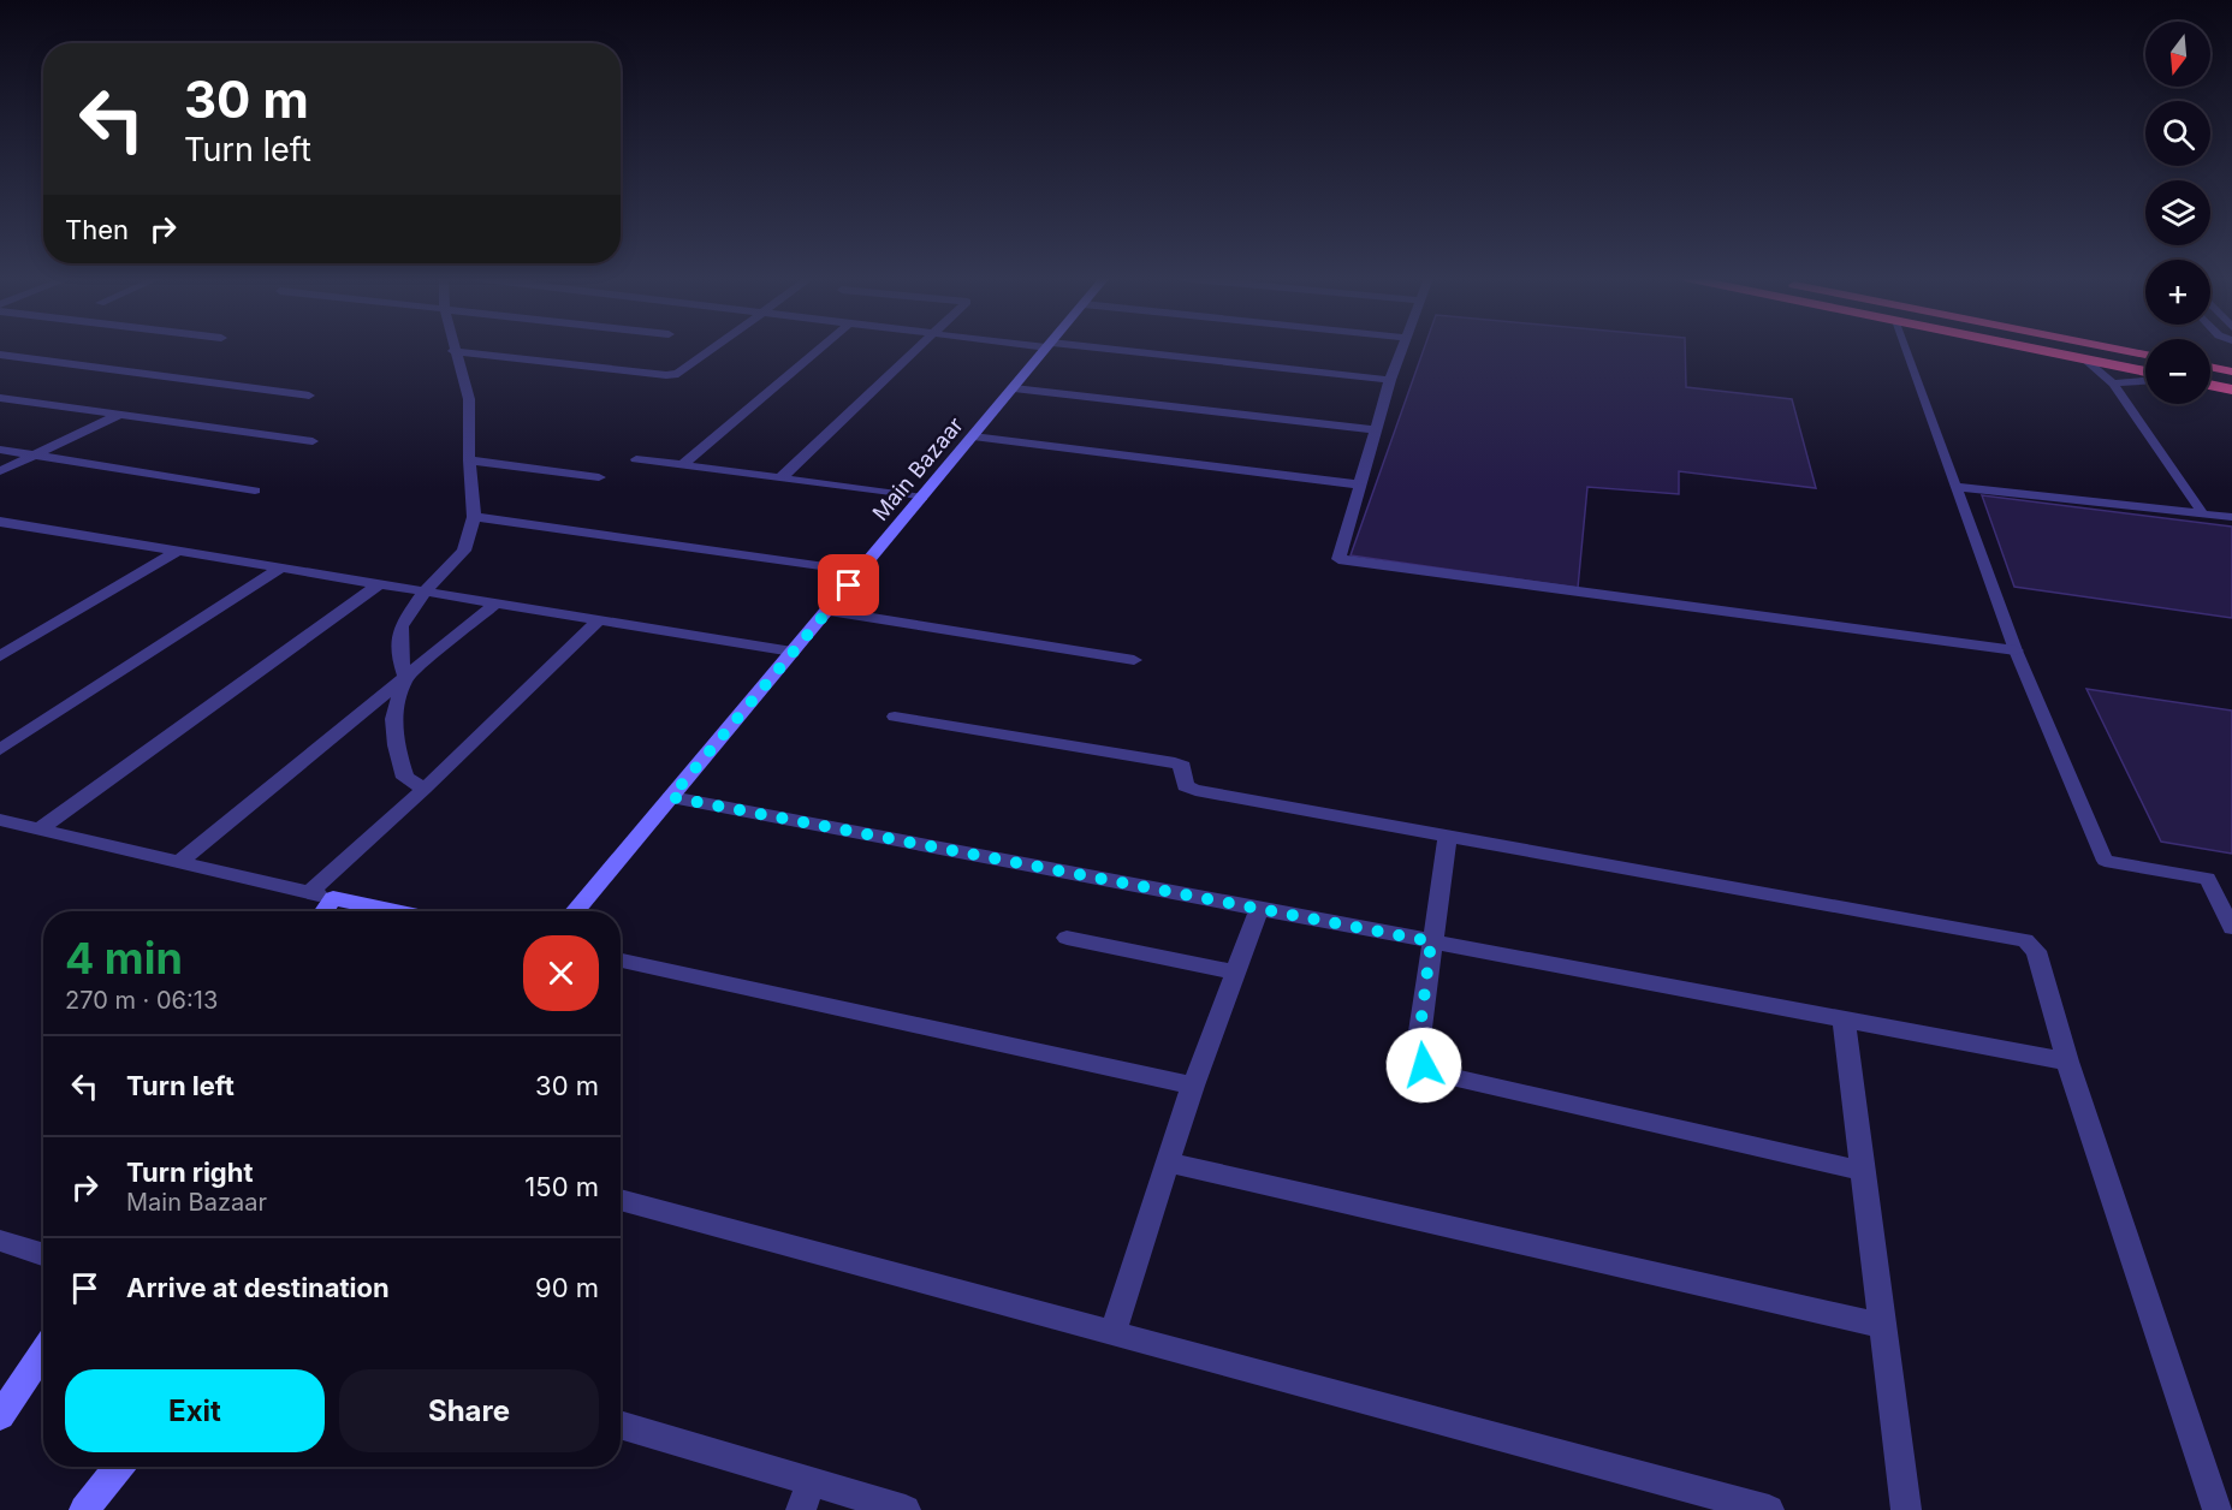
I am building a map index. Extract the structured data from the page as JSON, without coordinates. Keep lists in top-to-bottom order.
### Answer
{
  "streets": {
    "street": ["Main Bazaar"]
  },
  "north": "bottom",
  "page": {
    "map_buttons": ["+", "−"],
    "turn": ["30 m", "Turn left"],
    "then": "Then",
    "heading": ["4 min", "270 m · 06:13"],
    "list": [
      {
        "name": "Turn left",
        "value": "30 m"
      },
      {
        "name": "Turn right",
        "note": "Main Bazaar",
        "value": "150 m"
      },
      {
        "name": "Arrive at destination",
        "value": "90 m"
      }
    ],
    "buttons": ["Exit", "Share"]
  }
}
